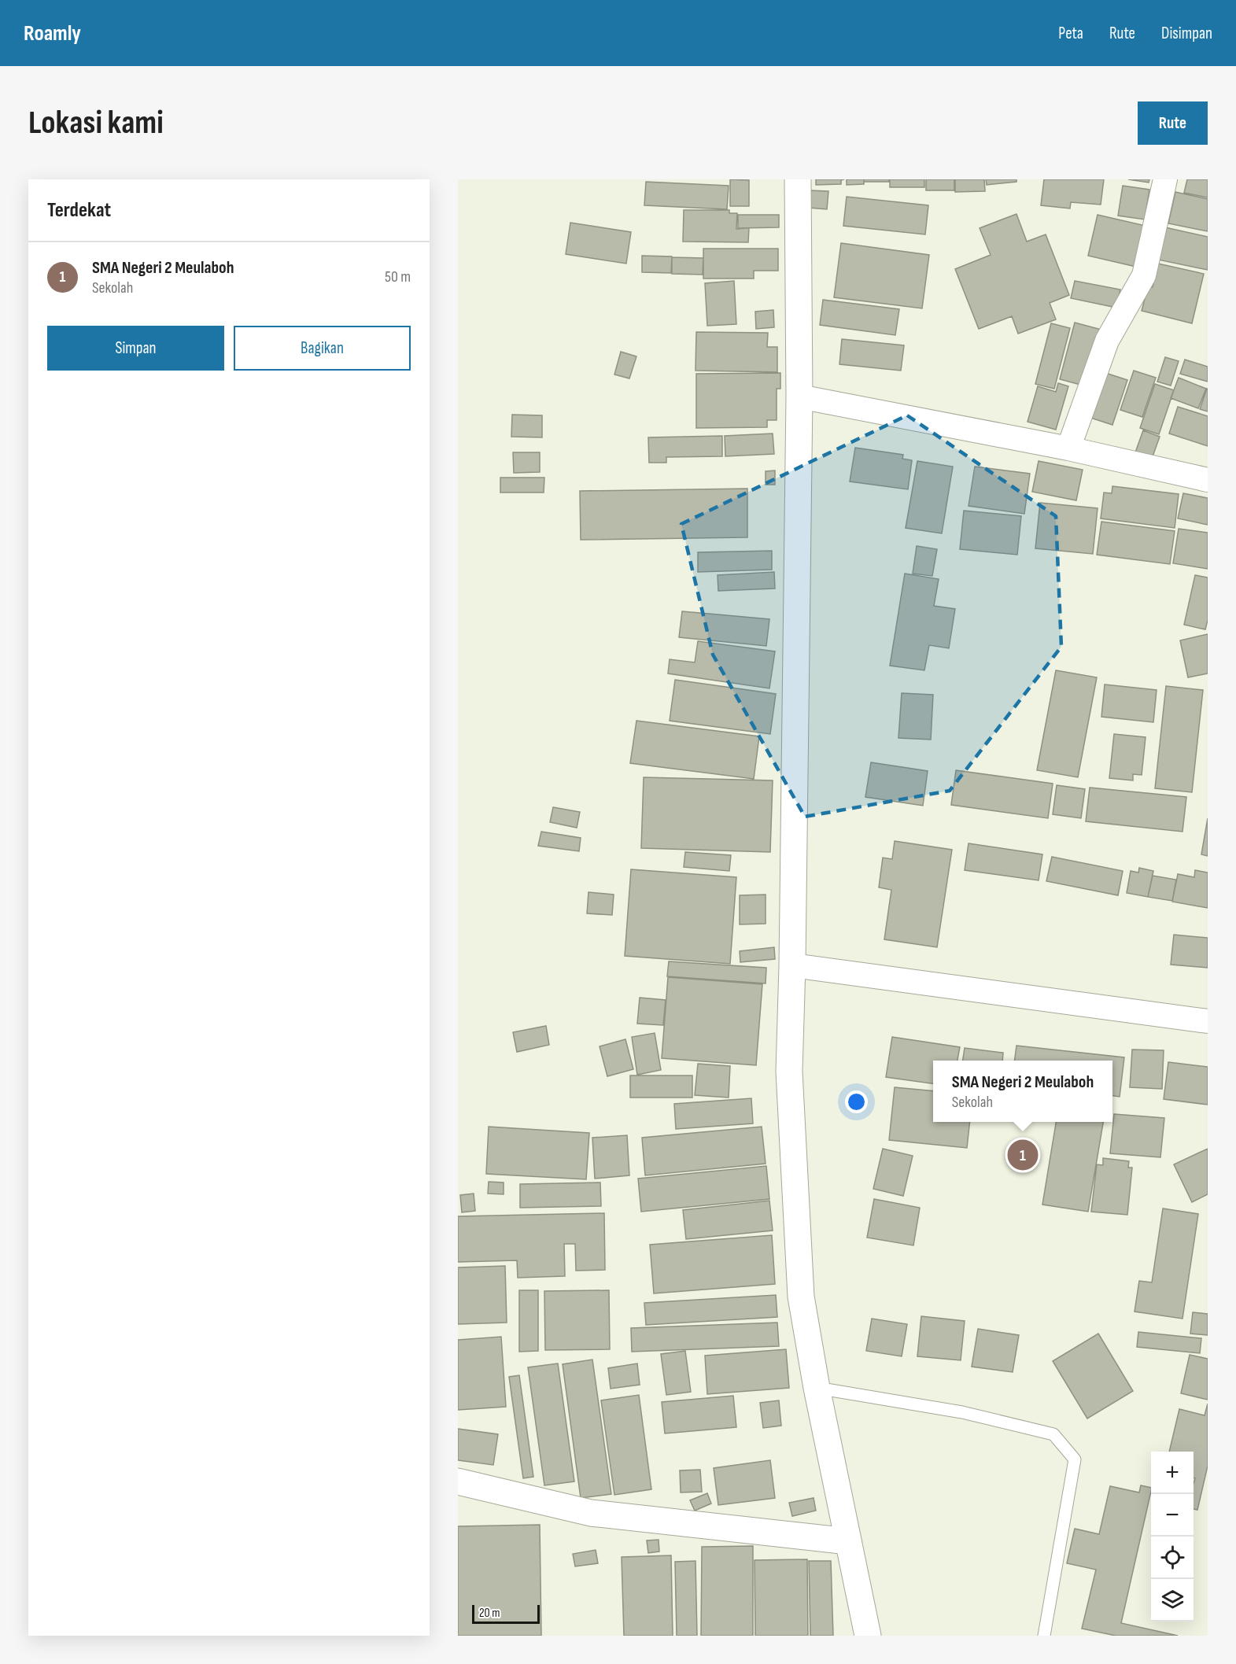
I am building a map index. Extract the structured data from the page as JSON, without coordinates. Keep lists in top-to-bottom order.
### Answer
{
  "scale_bar": "20 m",
  "page": {
    "header": "Roamly",
    "nav": ["Peta", "Rute", "Disimpan"],
    "buttons": [
      "Rute",
      ["Simpan", "Bagikan"]
    ],
    "title": "Lokasi kami",
    "heading": "Terdekat",
    "list": [
      {
        "mark": "1",
        "name": "SMA Negeri 2 Meulaboh",
        "note": "Sekolah",
        "value": "50 m"
      }
    ],
    "popup": ["SMA Negeri 2 Meulaboh", "Sekolah"],
    "pins": "1",
    "map_buttons": ["+", "−"],
    "scale": "20 m"
  }
}
